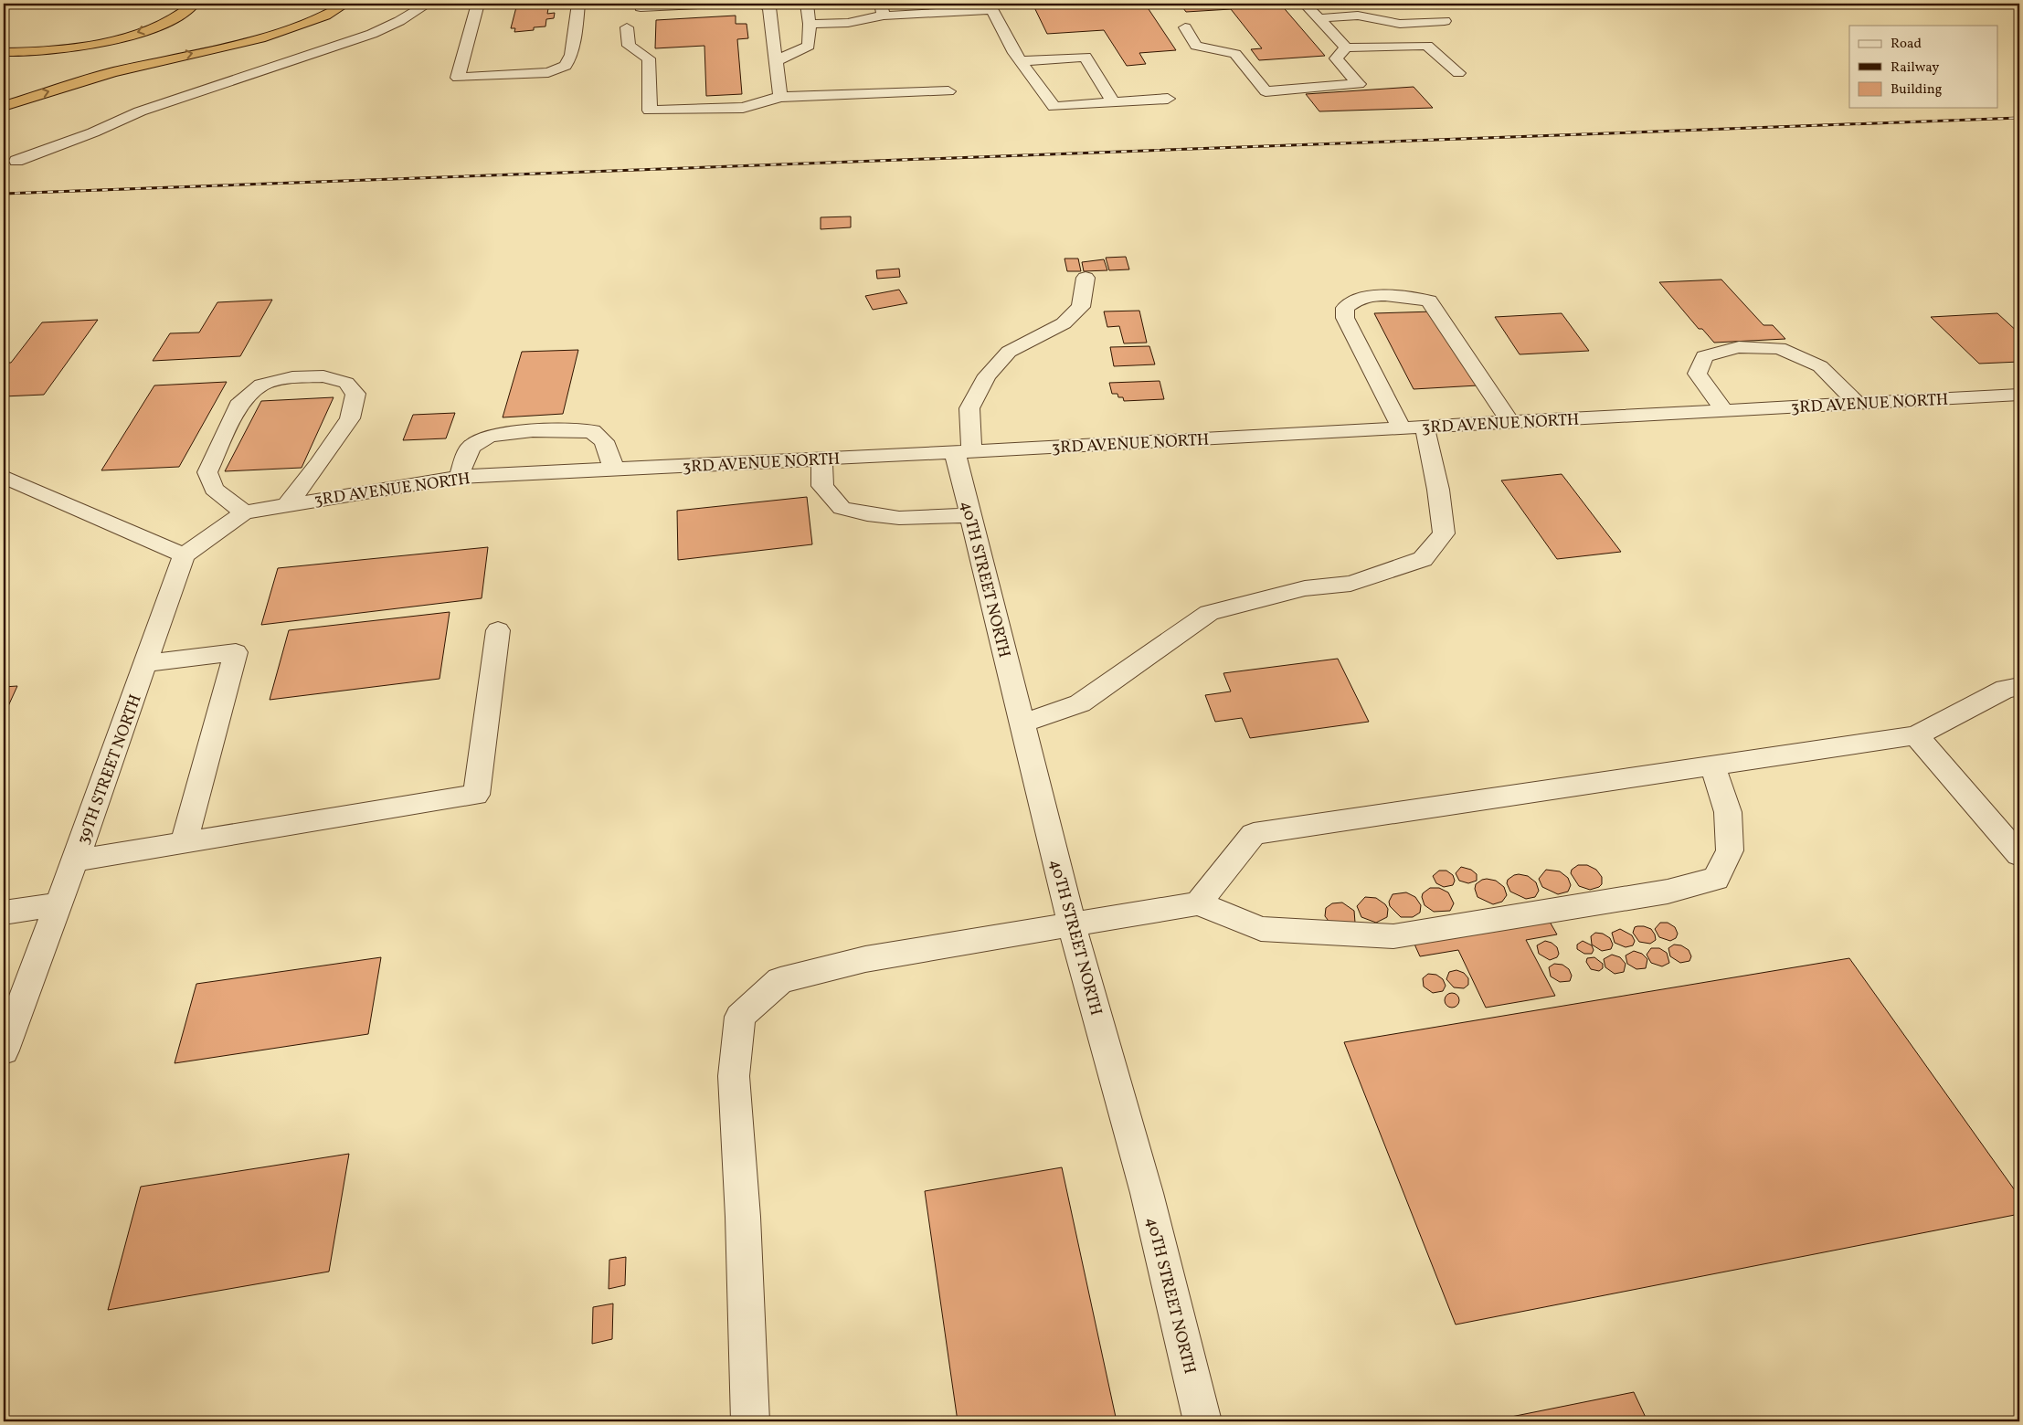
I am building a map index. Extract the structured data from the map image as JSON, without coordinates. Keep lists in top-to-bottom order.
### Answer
{
  "streets": {
    "street": ["3RD AVENUE NORTH", "40TH STREET NORTH", "39TH STREET NORTH"]
  },
  "crossings": [
    ["3RD AVENUE NORTH", "40TH STREET NORTH"]
  ],
  "legend": ["Road", "Railway", "Building"]
}
